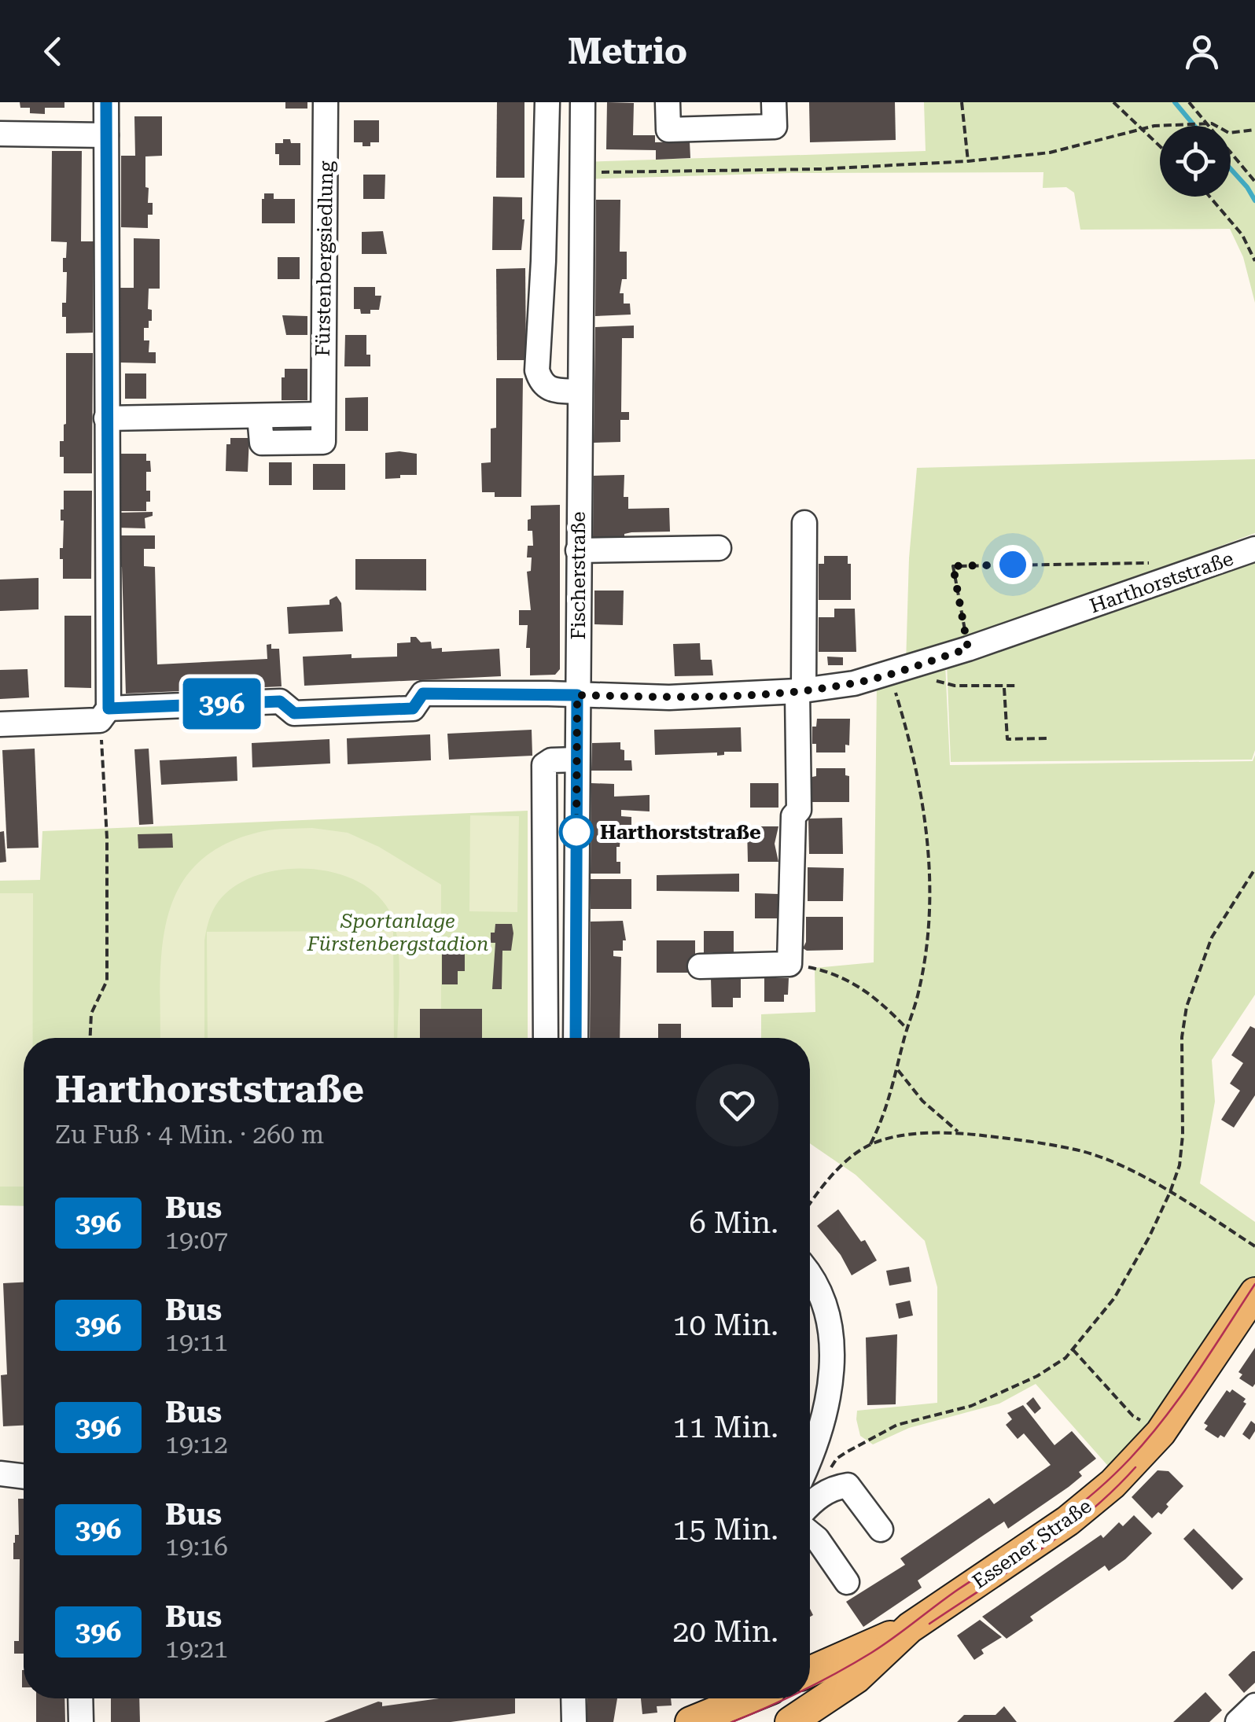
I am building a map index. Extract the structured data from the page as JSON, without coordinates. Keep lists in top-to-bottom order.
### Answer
{
  "streets": {
    "main road": ["Essener Straße"],
    "street": ["Fürstenbergsiedlung", "Fischerstraße", "Harthorststraße"]
  },
  "crossings": [
    ["Fischerstraße", "Harthorststraße"]
  ],
  "parks": ["Sportanlage Fürstenbergstadion"],
  "places": ["Harthorststraße"],
  "lines": ["bus line 396"],
  "page": {
    "header": "Metrio",
    "on_map": "396",
    "heading": ["Harthorststraße", "Zu Fuß · 4 Min. · 260 m"],
    "list": [
      {
        "mark": "396",
        "name": "Bus",
        "note": "19:07",
        "value": "6 Min."
      },
      {
        "mark": "396",
        "name": "Bus",
        "note": "19:11",
        "value": "10 Min."
      },
      {
        "mark": "396",
        "name": "Bus",
        "note": "19:12",
        "value": "11 Min."
      },
      {
        "mark": "396",
        "name": "Bus",
        "note": "19:16",
        "value": "15 Min."
      },
      {
        "mark": "396",
        "name": "Bus",
        "note": "19:21",
        "value": "20 Min."
      }
    ]
  }
}
